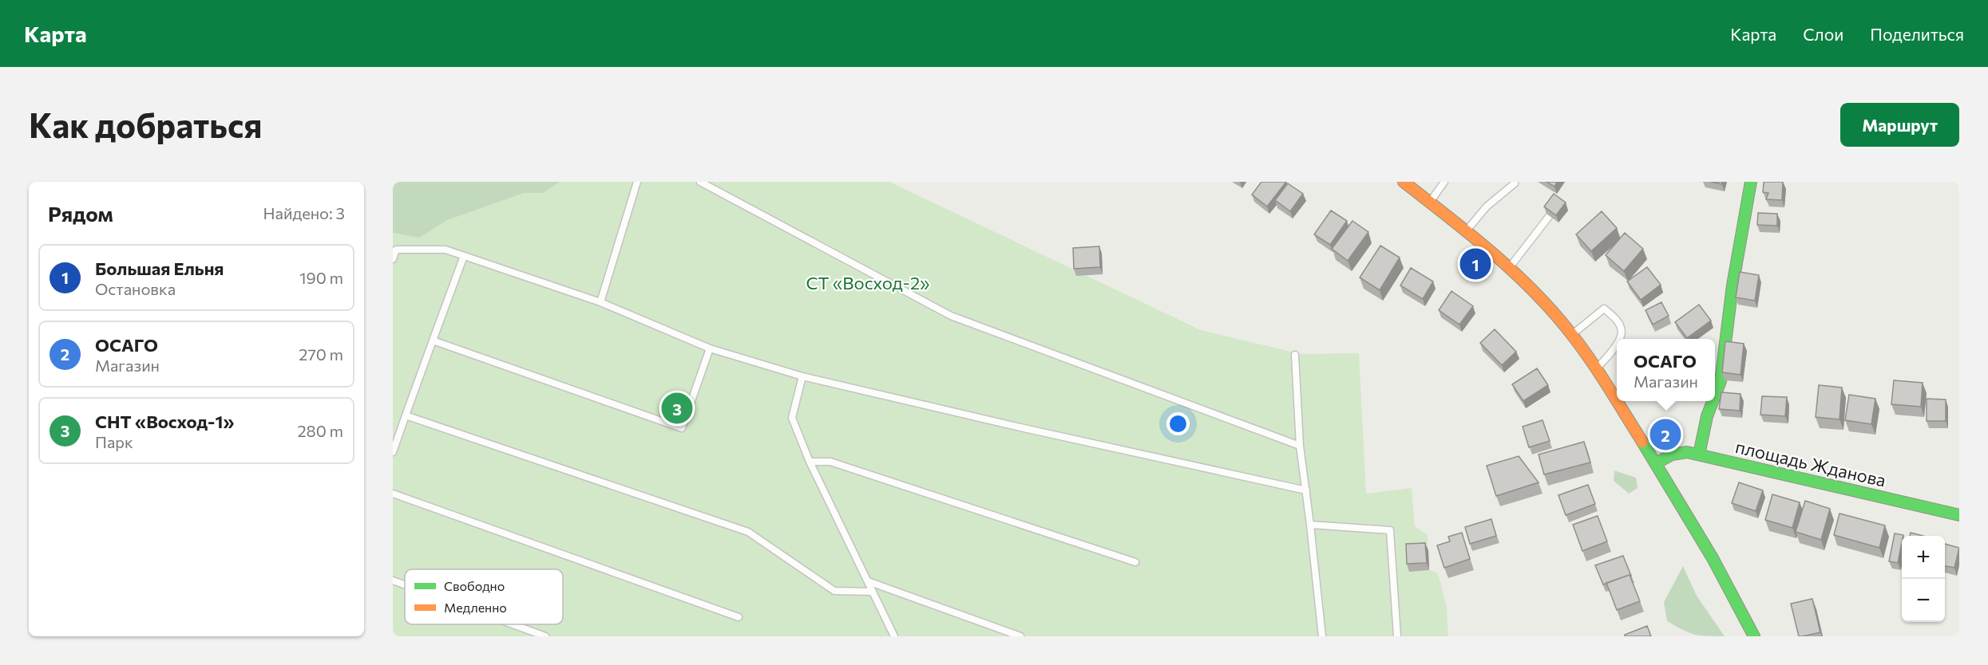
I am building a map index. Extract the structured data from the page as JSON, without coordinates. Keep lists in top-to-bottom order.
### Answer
{
  "streets": {
    "street": ["площадь Жданова"]
  },
  "parks": ["СТ «Восход-2»"],
  "legend": ["Свободно", "Медленно"],
  "page": {
    "header": "Карта",
    "nav": ["Карта", "Слои", "Поделиться"],
    "buttons": "Маршрут",
    "title": "Как добраться",
    "heading": ["Рядом", "Найдено: 3"],
    "list": [
      {
        "mark": "1",
        "name": "Большая Ельня",
        "note": "Остановка",
        "value": "190 m"
      },
      {
        "mark": "2",
        "name": "ОСАГО",
        "note": "Магазин",
        "value": "270 m"
      },
      {
        "mark": "3",
        "name": "СНТ «Восход-1»",
        "note": "Парк",
        "value": "280 m"
      }
    ],
    "pins": ["1", "3", "2"],
    "popup": ["ОСАГО", "Магазин"],
    "map_buttons": ["+", "−"]
  }
}
